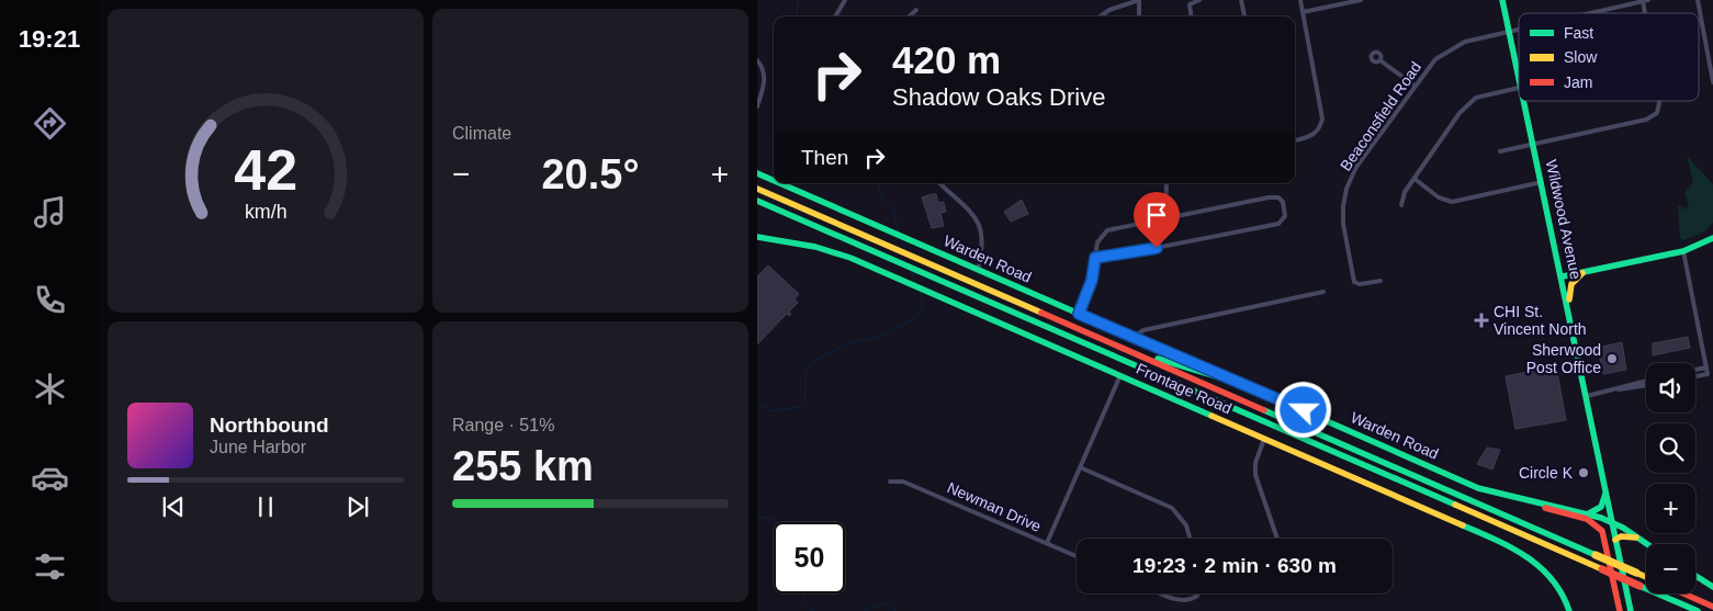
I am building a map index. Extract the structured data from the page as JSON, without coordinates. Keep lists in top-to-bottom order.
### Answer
{
  "streets": {
    "main road": ["Wildwood Avenue", "Warden Road", "Frontage Road"],
    "street": ["Beaconsfield Road", "Newman Drive"]
  },
  "crossings": [
    ["Beaconsfield Road", "Wildwood Avenue"],
    ["Wildwood Avenue", "Warden Road"]
  ],
  "places": {
    "health": ["CHI St. Vincent North"],
    "other": ["Sherwood Post Office", "Circle K"]
  },
  "legend": ["Fast", "Slow", "Jam"],
  "page": {
    "tabs": "19:21",
    "tile": [
      "Climate",
      ["Range · 51%", "255 km"]
    ],
    "turn": ["420 m", "Shadow Oaks Drive"],
    "then": "Then",
    "heat": ["−", "20.5°", "+"],
    "map_buttons": ["+", "−"],
    "song": ["Northbound", "June Harbor"],
    "limit": "50",
    "trip": "19:23 · 2 min · 630 m",
    "gauge": ["42", "km/h"]
  }
}
